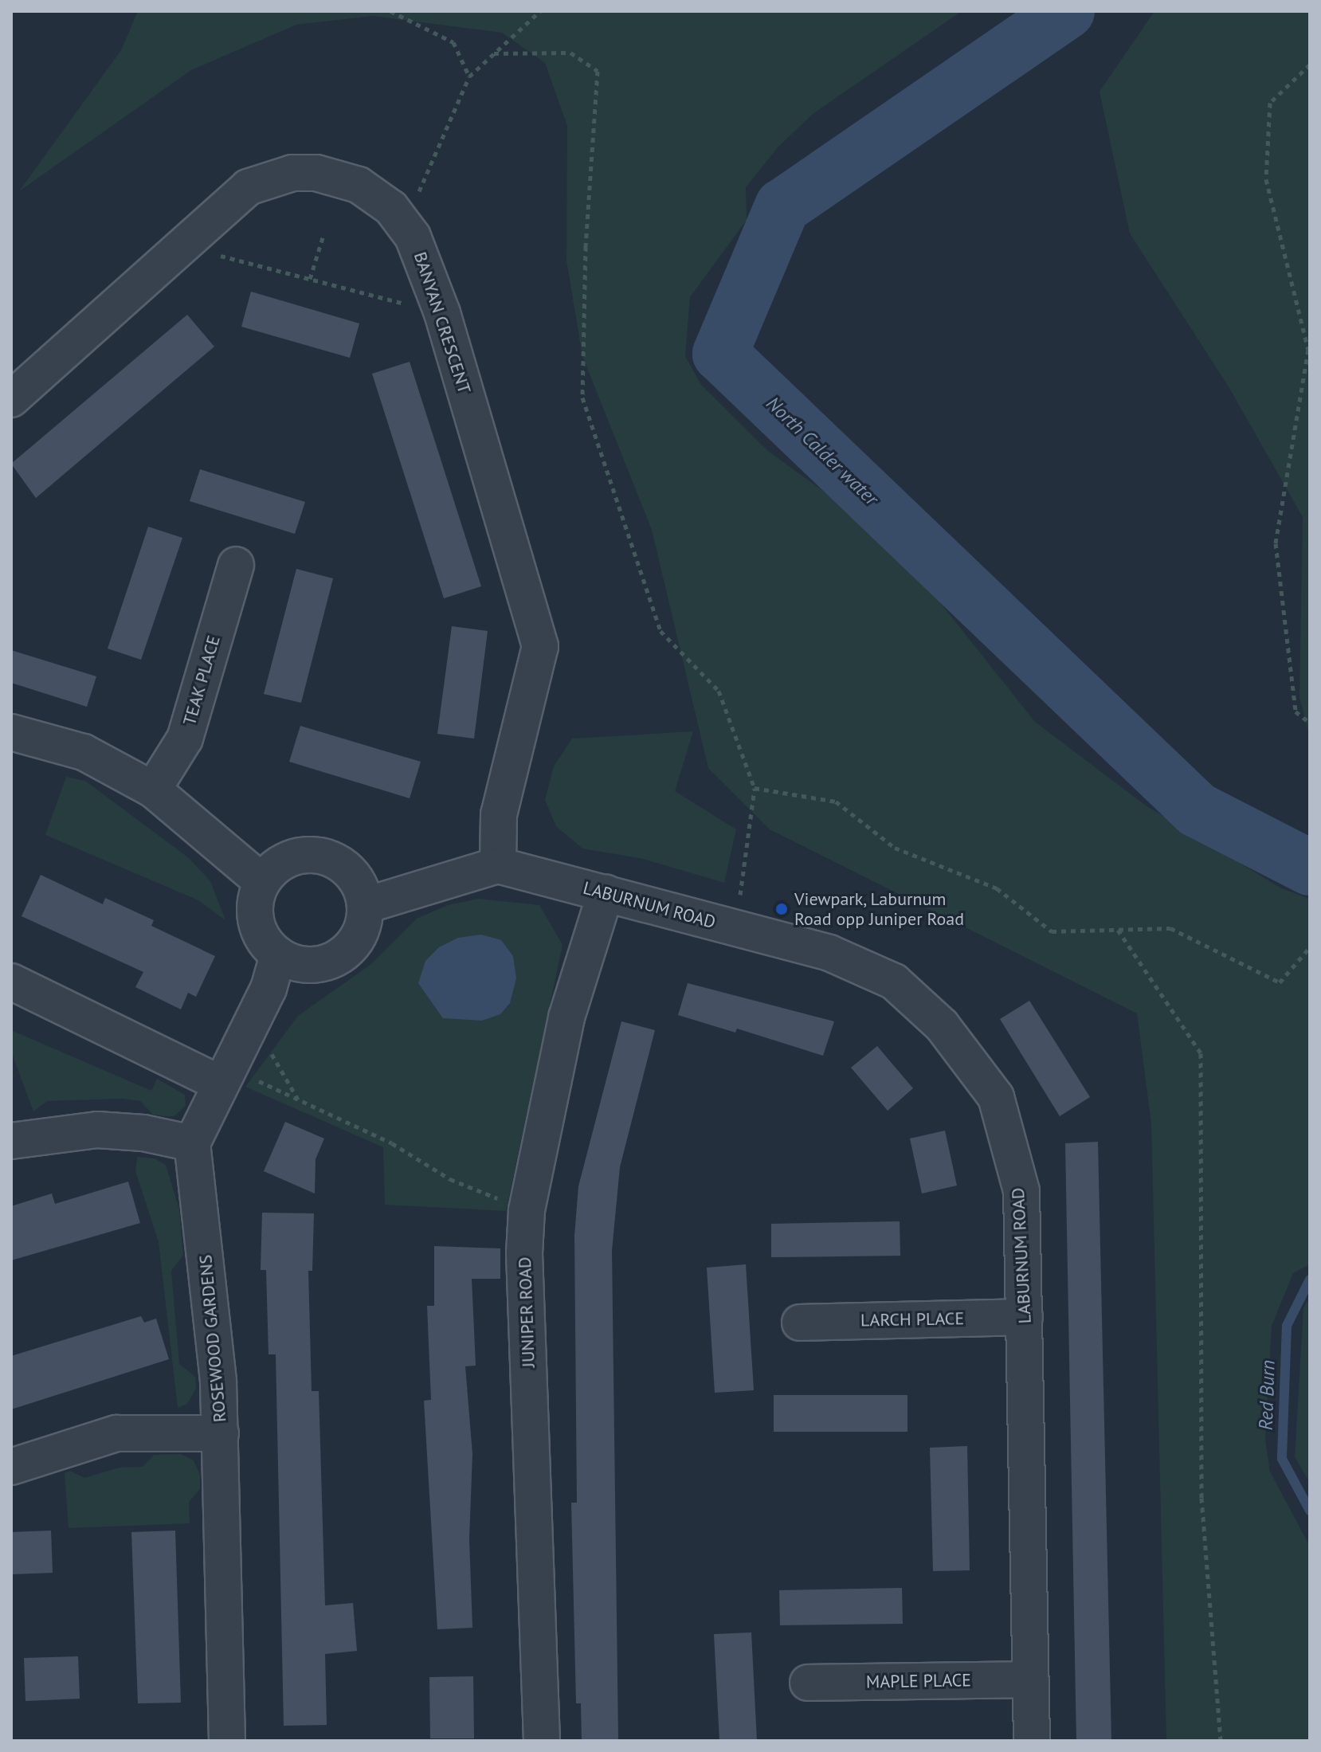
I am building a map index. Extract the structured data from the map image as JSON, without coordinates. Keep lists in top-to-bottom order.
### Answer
{
  "streets": {
    "street": [
      "BANYAN CRESCENT",
      "TEAK PLACE",
      "LABURNUM ROAD",
      "JUNIPER ROAD",
      "LARCH PLACE",
      "ROSEWOOD GARDENS",
      "MAPLE PLACE"
    ]
  },
  "crossings": [
    ["BANYAN CRESCENT", "LABURNUM ROAD"],
    ["LABURNUM ROAD", "JUNIPER ROAD"],
    ["LABURNUM ROAD", "LARCH PLACE"],
    ["LABURNUM ROAD", "MAPLE PLACE"]
  ],
  "water": ["North Calder water", "Red Burn"],
  "places": ["Viewpark, Laburnum Road opp Juniper Road"]
}
